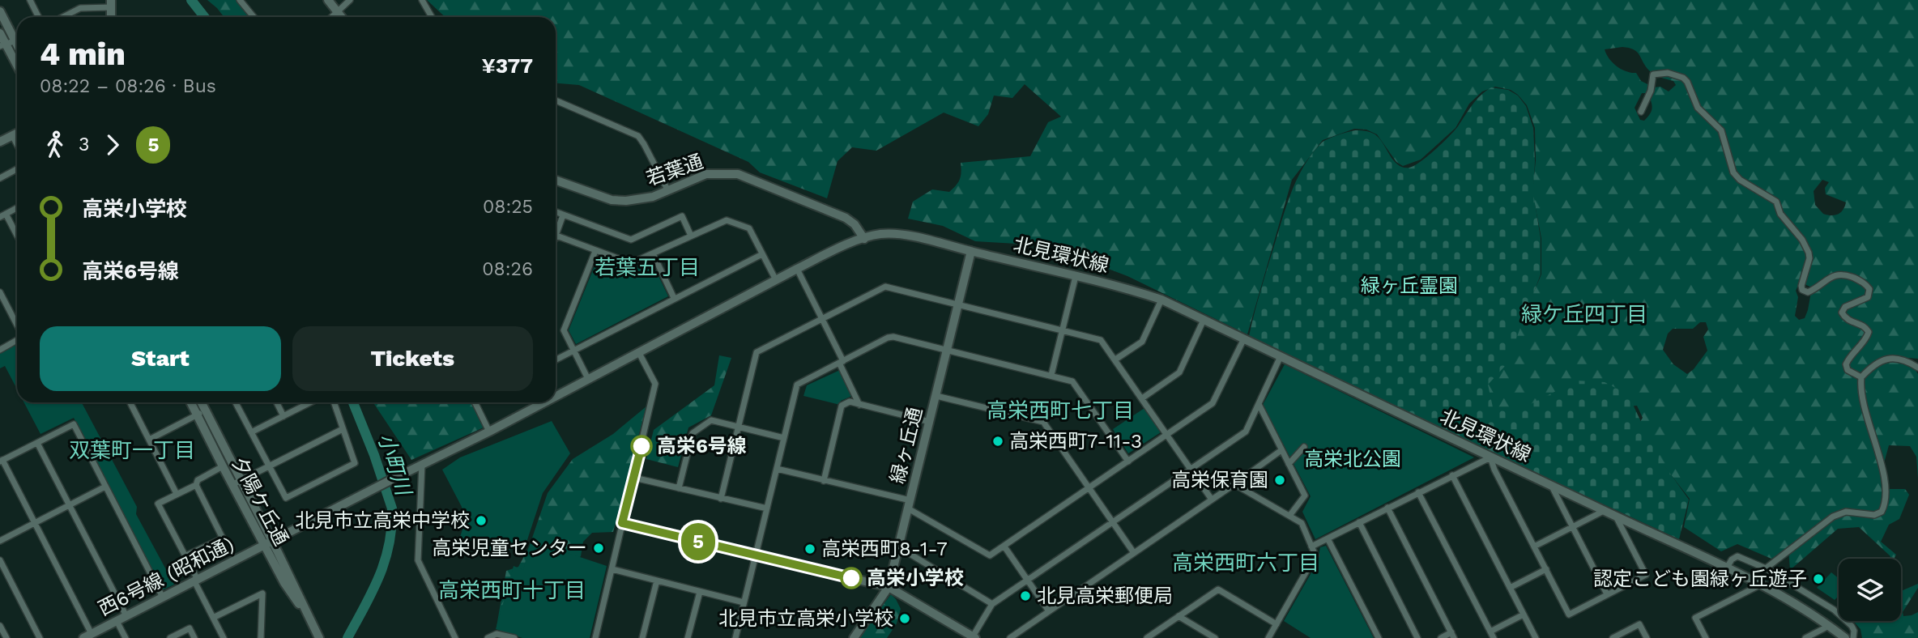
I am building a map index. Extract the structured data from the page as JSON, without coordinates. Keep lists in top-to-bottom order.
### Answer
{
  "streets": {
    "main road": [
      "若葉通",
      "北見環状線",
      "緑ヶ丘通",
      "夕陽ケ丘通",
      "西6号線 (昭和通)"
    ]
  },
  "crossings": [
    ["若葉通", "北見環状線"],
    ["北見環状線", "緑ヶ丘通"],
    ["北見環状線", "夕陽ケ丘通"],
    ["北見環状線", "西6号線 (昭和通)"],
    ["夕陽ケ丘通", "西6号線 (昭和通)"]
  ],
  "districts": [
    "若葉五丁目",
    "緑ケ丘四丁目",
    "高栄西町七丁目",
    "双葉町一丁目",
    "高栄西町六丁目",
    "高栄西町十丁目"
  ],
  "water": ["小町川"],
  "parks": ["緑ヶ丘霊園", "高栄北公園"],
  "places": [
    "高栄西町7-11-3",
    "高栄6号線",
    "高栄保育園",
    "北見市立高栄中学校",
    "高栄児童センター",
    "高栄西町8-1-7",
    "高栄小学校",
    "認定こども園緑ヶ丘遊子",
    "北見高栄郵便局",
    "北見市立高栄小学校"
  ],
  "lines": ["bus line 5"],
  "page": {
    "on_map": "5",
    "heading": ["4 min", "08:22 – 08:26 · Bus", "¥377"],
    "legs": ["3", "5"],
    "list": [
      {
        "name": "高栄小学校",
        "value": "08:25"
      },
      {
        "name": "高栄6号線",
        "value": "08:26"
      }
    ],
    "buttons": ["Start", "Tickets"]
  }
}
